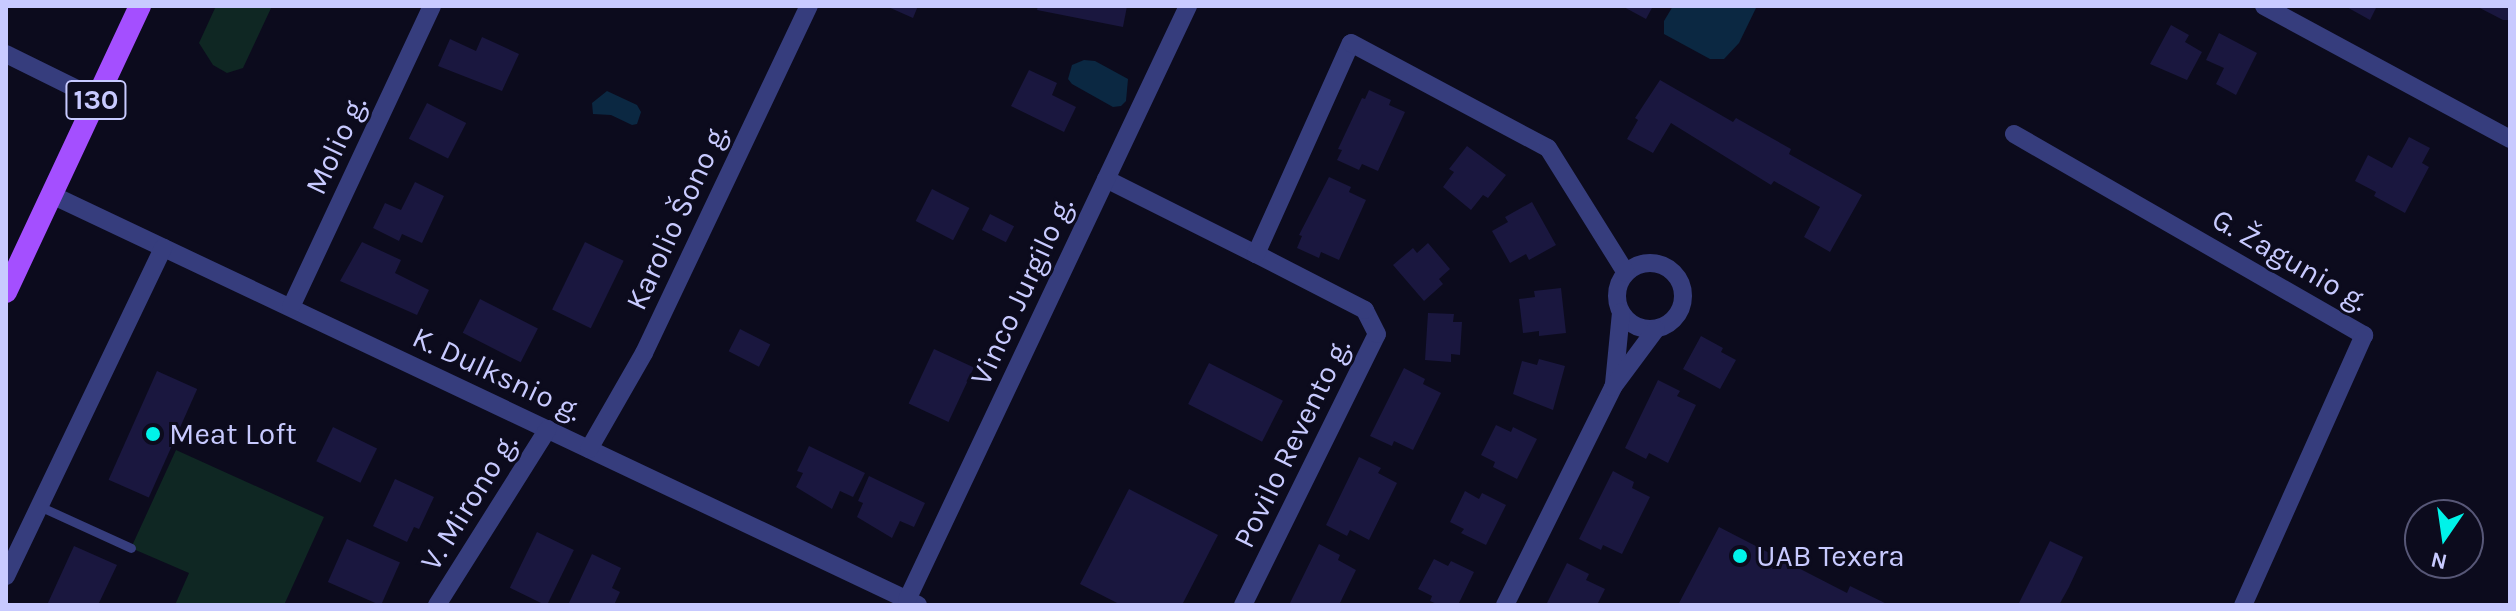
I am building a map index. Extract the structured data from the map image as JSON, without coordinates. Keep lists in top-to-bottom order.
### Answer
{
  "streets": {
    "main road": ["130"],
    "street": [
      "Molio g.",
      "Karolio Šono g.",
      "G. Žagunio g.",
      "Vinco Jurgilo g.",
      "K. Dulksnio g.",
      "Povilo Revento g.",
      "V. Mirono g."
    ]
  },
  "crossings": [
    ["130", "K. Dulksnio g."],
    ["Molio g.", "K. Dulksnio g."],
    ["Karolio Šono g.", "K. Dulksnio g."],
    ["Vinco Jurgilo g.", "K. Dulksnio g."],
    ["K. Dulksnio g.", "V. Mirono g."]
  ],
  "places": ["Meat Loft", "UAB Texera"],
  "north": "bottom"
}
